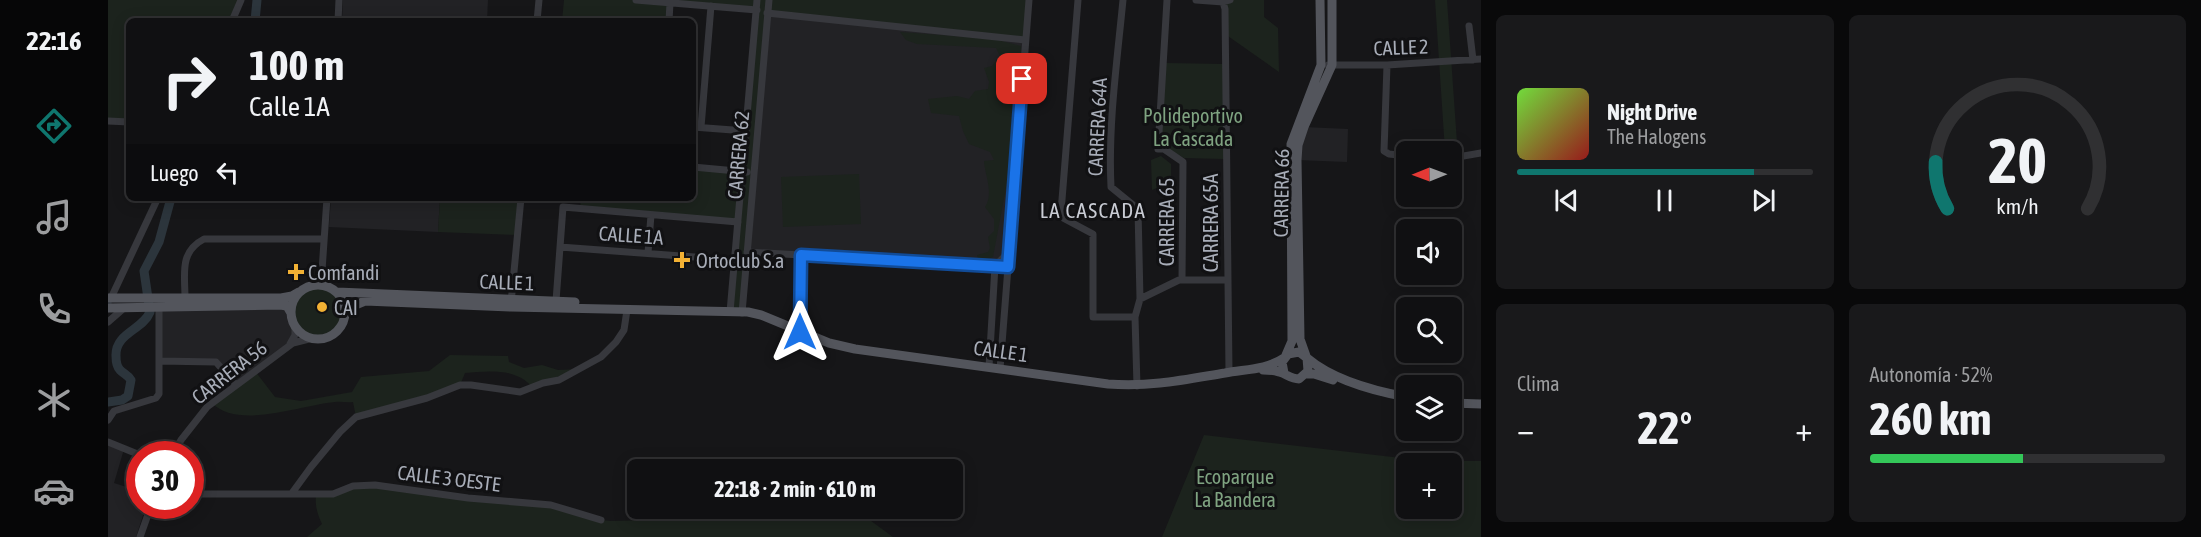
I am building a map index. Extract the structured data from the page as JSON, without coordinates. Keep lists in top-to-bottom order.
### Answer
{
  "streets": {
    "main road": ["CARRERA 66", "CALLE 1"],
    "street": [
      "CALLE 2",
      "CARRERA 64A",
      "CARRERA 62",
      "CARRERA 65",
      "CARRERA 65A",
      "CALLE 1A",
      "CARRERA 56",
      "CALLE 3 OESTE"
    ]
  },
  "crossings": [
    ["CALLE 2", "CARRERA 66"],
    ["CARRERA 64A", "CALLE 1"],
    ["CARRERA 62", "CALLE 1A"],
    ["CARRERA 62", "CALLE 1"],
    ["CARRERA 66", "CALLE 1"],
    ["CARRERA 65A", "CALLE 1"],
    ["CALLE 1", "CARRERA 56"]
  ],
  "districts": ["LA CASCADA"],
  "parks": ["Polideportivo La Cascada", "Ecoparque La Bandera"],
  "places": {
    "health": ["Ortoclub S.a", "Comfandi"],
    "other": ["CAI"]
  },
  "north": "left",
  "page": {
    "tabs": "22:16",
    "turn": ["100 m", "Calle 1A"],
    "song": ["Night Drive", "The Halogens"],
    "map_buttons": "+",
    "then": "Luego",
    "tile": [
      "Clima",
      ["Autonomía · 52%", "260 km"]
    ],
    "heat": ["−", "22°", "+"],
    "limit": "30",
    "trip": "22:18 · 2 min · 610 m",
    "gauge": ["20", "km/h"]
  }
}
